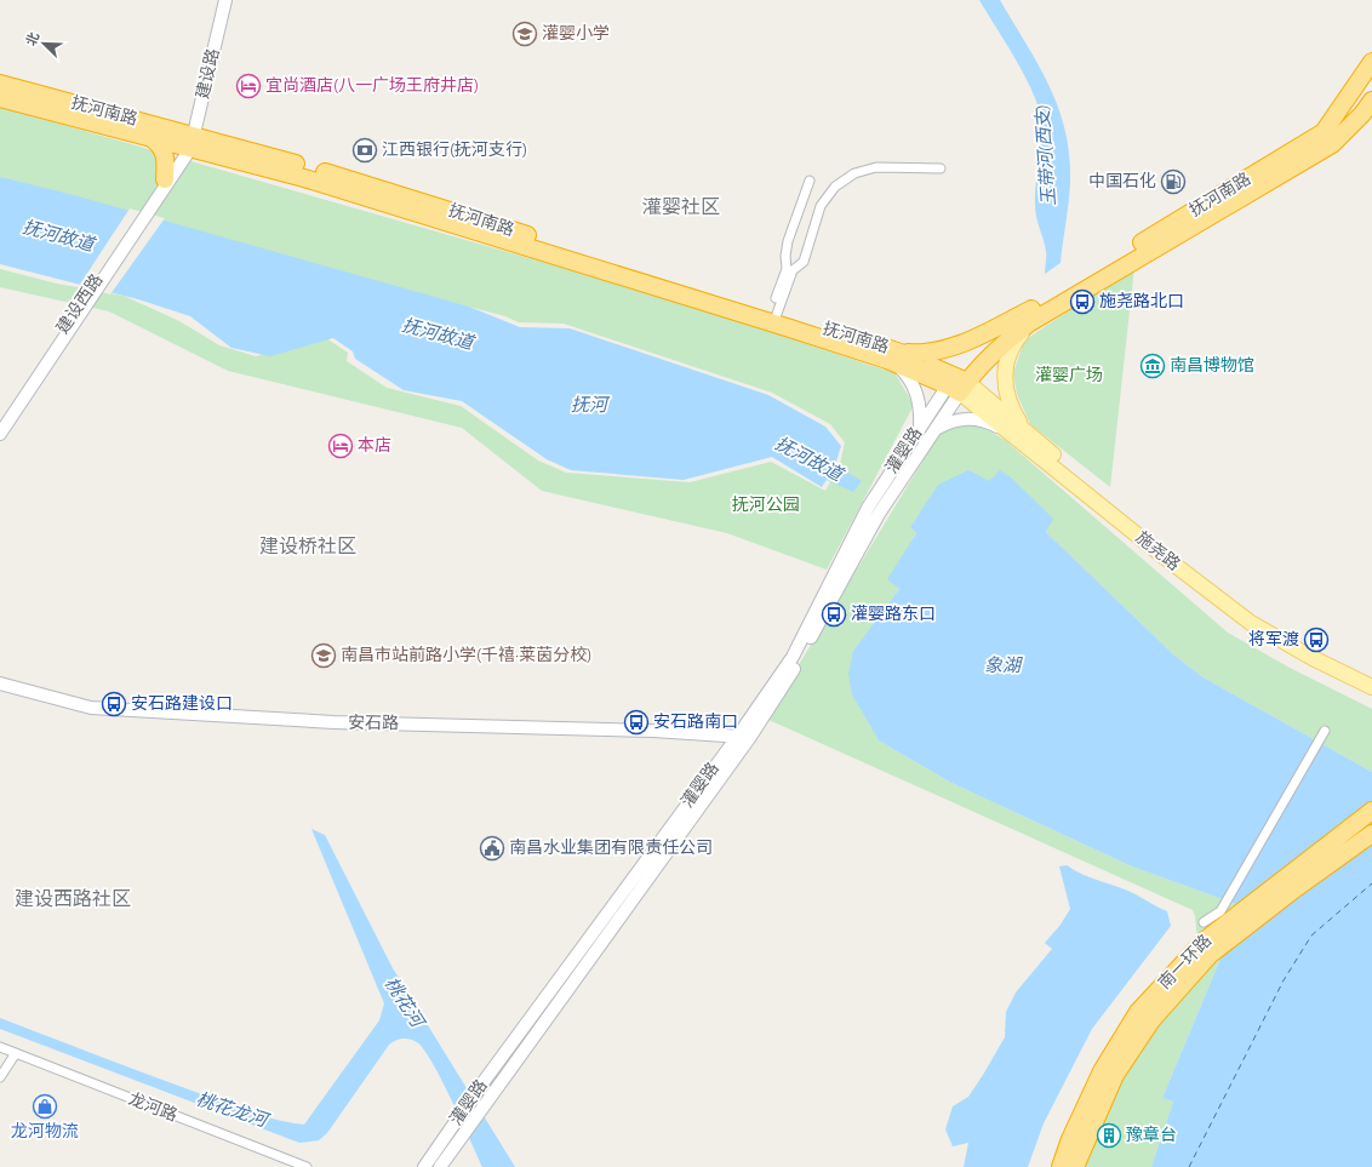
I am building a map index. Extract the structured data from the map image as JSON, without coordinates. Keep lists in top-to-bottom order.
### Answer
{
  "streets": {
    "highway": ["抚河南路", "南一环路"],
    "main road": [
      "建设路",
      "建设西路",
      "灌婴路",
      "施尧路",
      "安石路"
    ],
    "street": ["龙河路"]
  },
  "crossings": [
    ["建设路", "抚河南路"],
    ["建设路", "建设西路"],
    ["抚河南路", "建设西路"],
    ["抚河南路", "灌婴路"],
    ["抚河南路", "施尧路"],
    ["灌婴路", "施尧路"],
    ["灌婴路", "安石路"]
  ],
  "districts": ["灌婴社区", "建设桥社区", "建设西路社区"],
  "water": [
    "玉带河(西支)",
    "抚河故道",
    "抚河",
    "象湖",
    "桃花河",
    "桃花龙河"
  ],
  "parks": ["灌婴广场", "抚河公园"],
  "places": {
    "school or university": ["灌婴小学", "南昌市站前路小学(千禧·莱茵分校)"],
    "hotel": ["宜尚酒店(八一广场王府井店)", "本店"],
    "bank": ["江西银行(抚河支行)"],
    "fuel station": ["中国石化"],
    "bus stop": [
      "施尧路北口",
      "灌婴路东口",
      "将军渡",
      "安石路建设口",
      "安石路南口"
    ],
    "museum": ["南昌博物馆"],
    "public building": ["南昌水业集团有限责任公司"],
    "shop": ["龙河物流"],
    "building": ["豫章台"]
  },
  "north": "top left"
}
